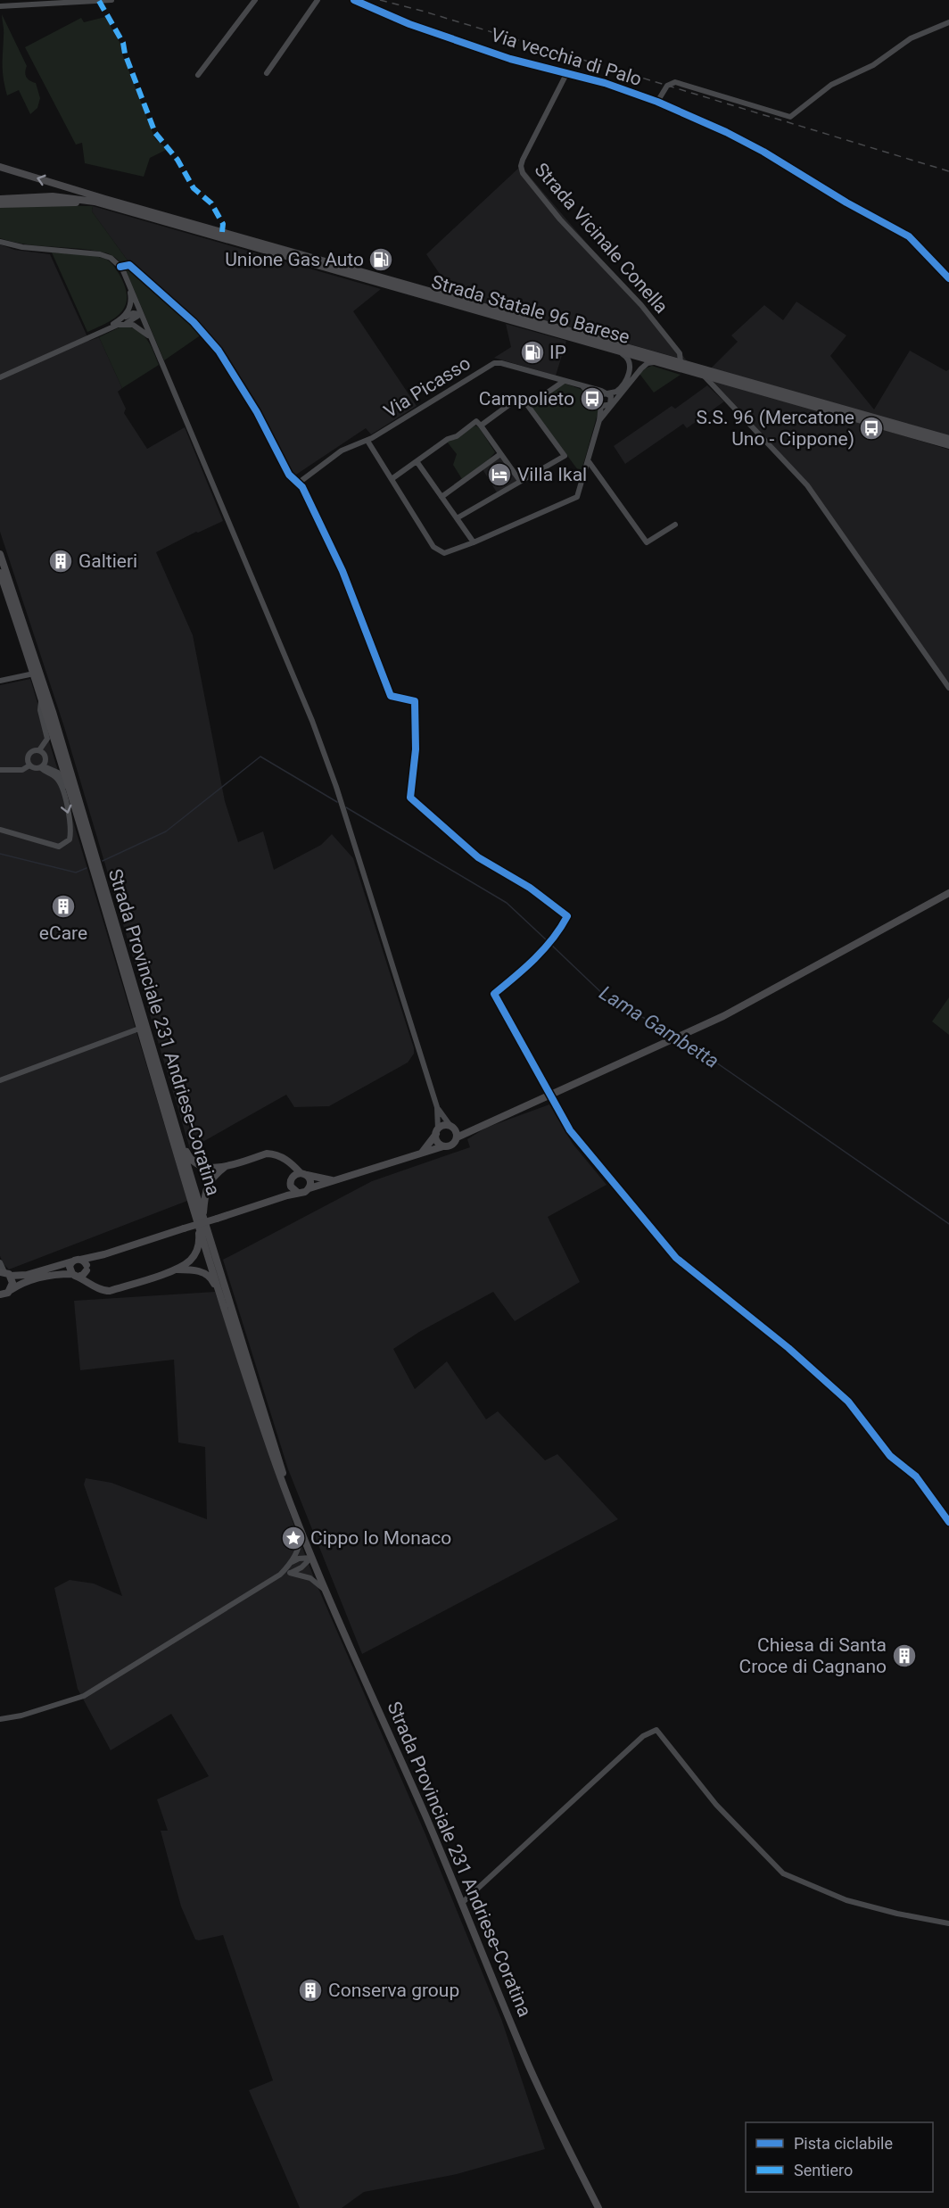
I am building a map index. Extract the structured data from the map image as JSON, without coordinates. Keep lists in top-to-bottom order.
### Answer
{
  "streets": {
    "main road": ["Strada Statale 96 Barese", "Strada Provinciale 231 Andriese-Coratina"],
    "street": ["Via vecchia di Palo", "Strada Vicinale Conella", "Via Picasso"]
  },
  "crossings": [
    ["Via vecchia di Palo", "Strada Vicinale Conella"],
    ["Strada Vicinale Conella", "Strada Statale 96 Barese"]
  ],
  "water": ["Lama Gambetta"],
  "places": {
    "fuel station": ["Unione Gas Auto", "IP"],
    "bus stop": ["Campolieto", "S.S. 96 (Mercatone Uno - Cippone)"],
    "hotel": ["Villa Ikal"],
    "building": [
      "Galtieri",
      "eCare",
      "Chiesa di Santa Croce di Cagnano",
      "Conserva group"
    ],
    "place": ["Cippo lo Monaco"]
  },
  "legend": ["Pista ciclabile", "Sentiero"]
}
